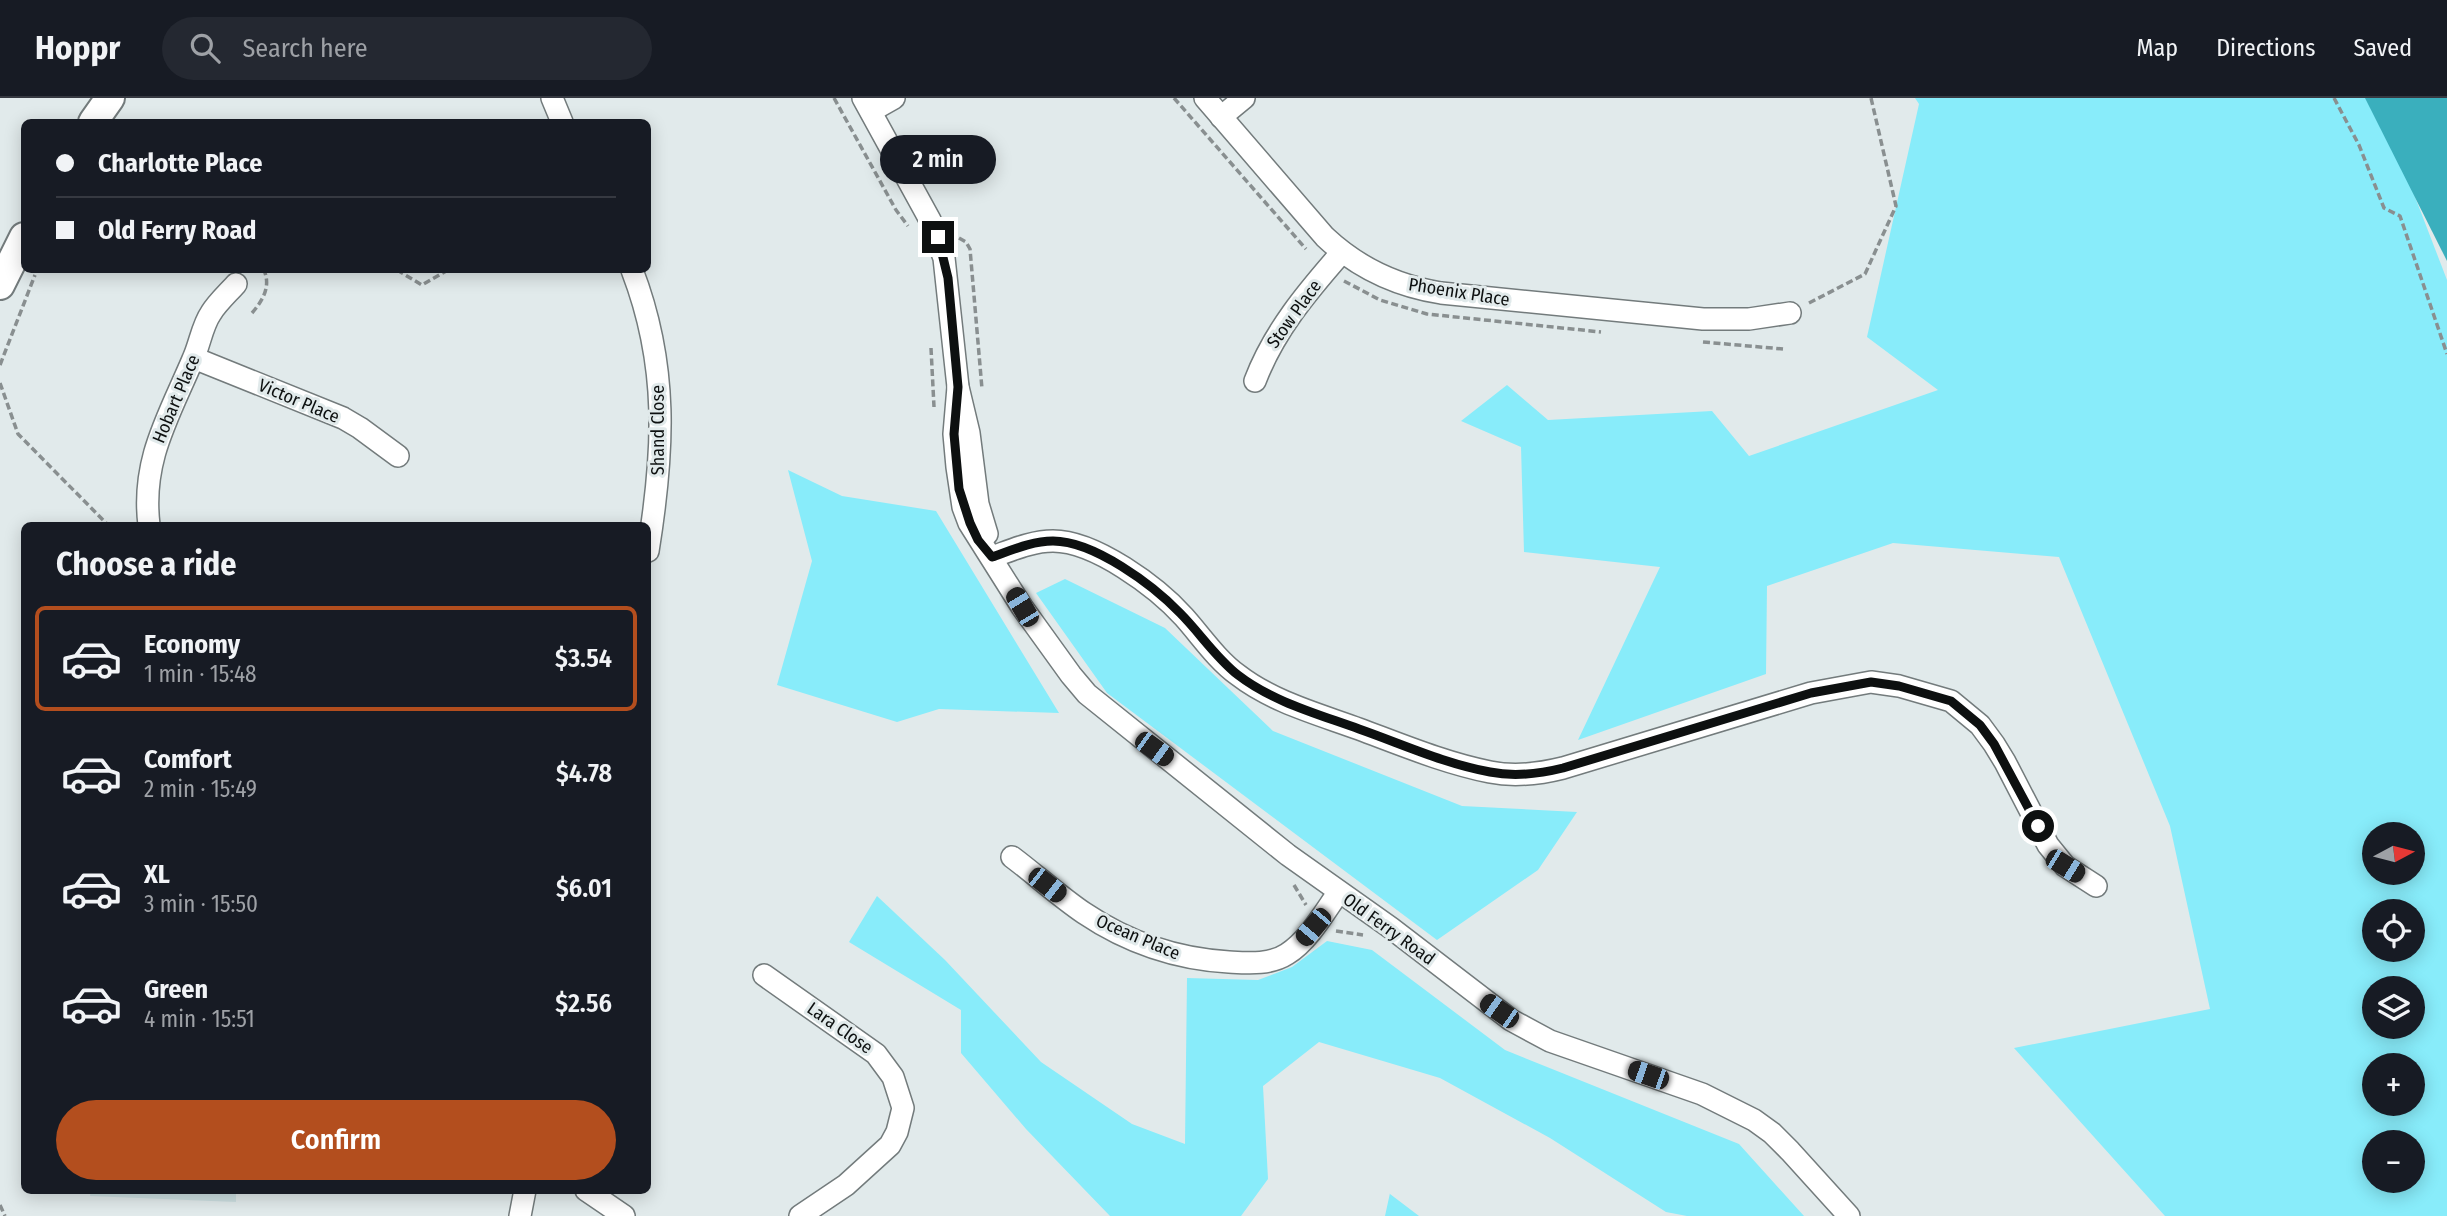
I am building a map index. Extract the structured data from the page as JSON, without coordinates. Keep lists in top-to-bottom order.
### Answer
{
  "streets": {
    "street": [
      "Phoenix Place",
      "Stow Place",
      "Hobart Place",
      "Victor Place",
      "Shand Close",
      "Old Ferry Road",
      "Ocean Place",
      "Lara Close"
    ]
  },
  "crossings": [
    ["Phoenix Place", "Stow Place"],
    ["Hobart Place", "Victor Place"],
    ["Old Ferry Road", "Ocean Place"]
  ],
  "north": "right",
  "page": {
    "header": "Hoppr",
    "search": "Search here",
    "nav": ["Map", "Directions", "Saved"],
    "banner": ["Charlotte Place", "Old Ferry Road"],
    "bubble": "2 min",
    "heading": "Choose a ride",
    "list": [
      {
        "name": "Economy",
        "note": "1 min · 15:48",
        "value": "$3.54"
      },
      {
        "name": "Comfort",
        "note": "2 min · 15:49",
        "value": "$4.78"
      },
      {
        "name": "XL",
        "note": "3 min · 15:50",
        "value": "$6.01"
      },
      {
        "name": "Green",
        "note": "4 min · 15:51",
        "value": "$2.56"
      }
    ],
    "map_buttons": ["+", "−"],
    "buttons": "Confirm"
  }
}
